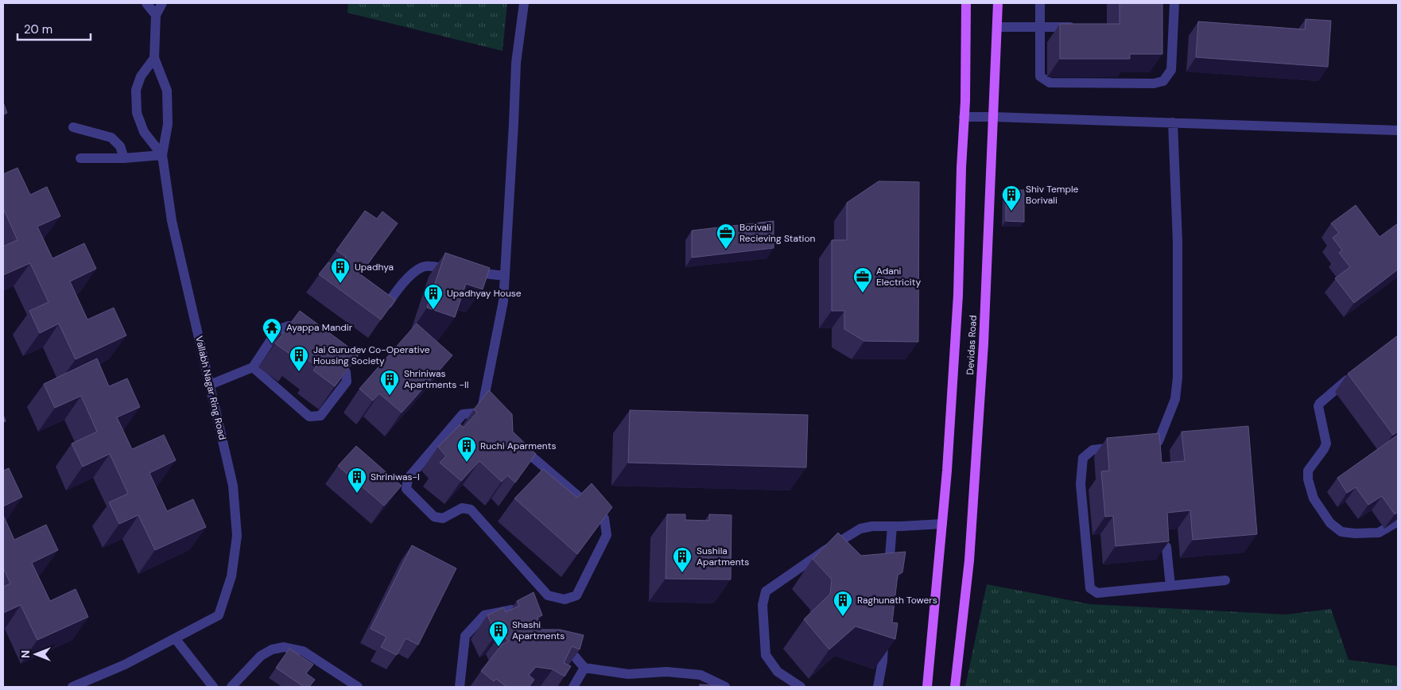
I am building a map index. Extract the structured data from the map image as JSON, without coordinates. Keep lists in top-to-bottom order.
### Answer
{
  "streets": {
    "main road": ["Devidas Road"],
    "street": ["Vallabh Nagar Ring Road"]
  },
  "places": {
    "building": [
      "Shiv Temple Borivali",
      "Upadhya",
      "Upadhyay House",
      "Jai Gurudev Co-Operative Housing Society",
      "Shriniwas Apartments -II",
      "Ruchi Aparments",
      "Shriniwas-I",
      "Sushila Apartments",
      "Raghunath Towers",
      "Shashi Apartments"
    ],
    "office": ["Borivali Recieving Station", "Adani Electricity"],
    "temple": ["Ayappa Mandir"]
  },
  "scale_bar": "20 m",
  "north": "left"
}
